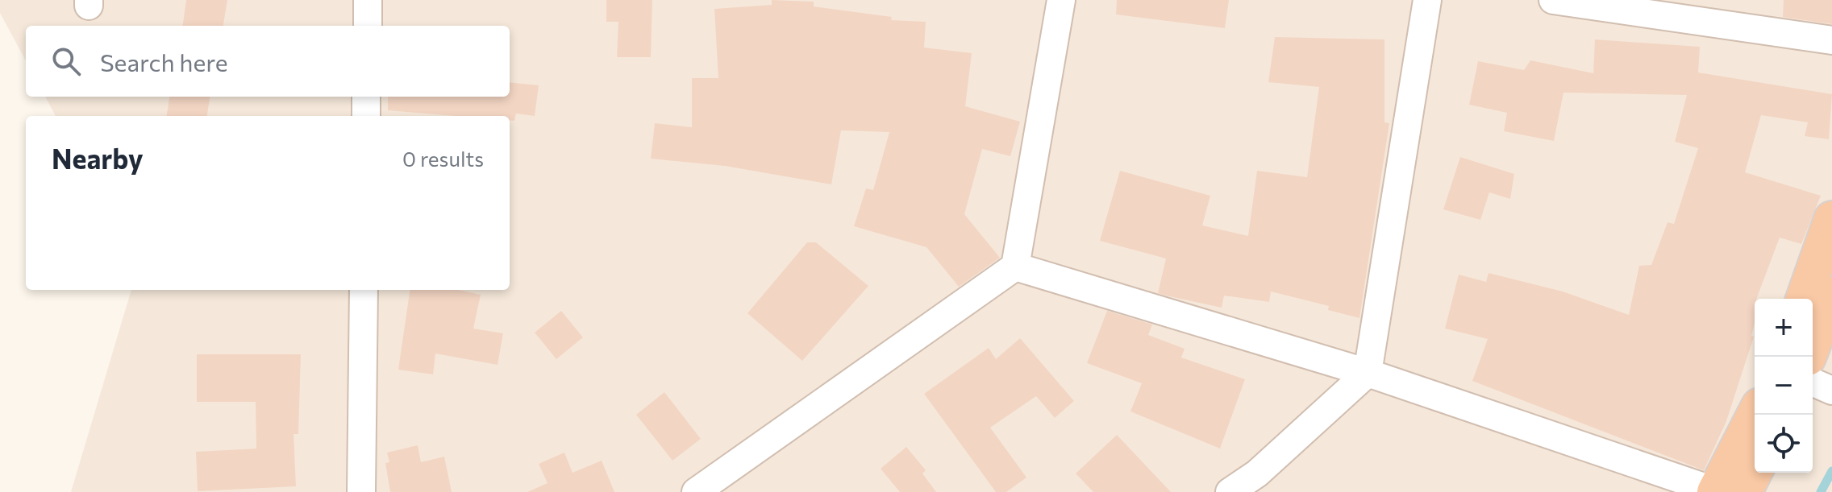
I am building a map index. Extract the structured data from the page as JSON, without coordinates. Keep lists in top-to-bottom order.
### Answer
{
  "page": {
    "search": "Search here",
    "heading": ["Nearby", "0 results"],
    "map_buttons": ["+", "−"]
  }
}
